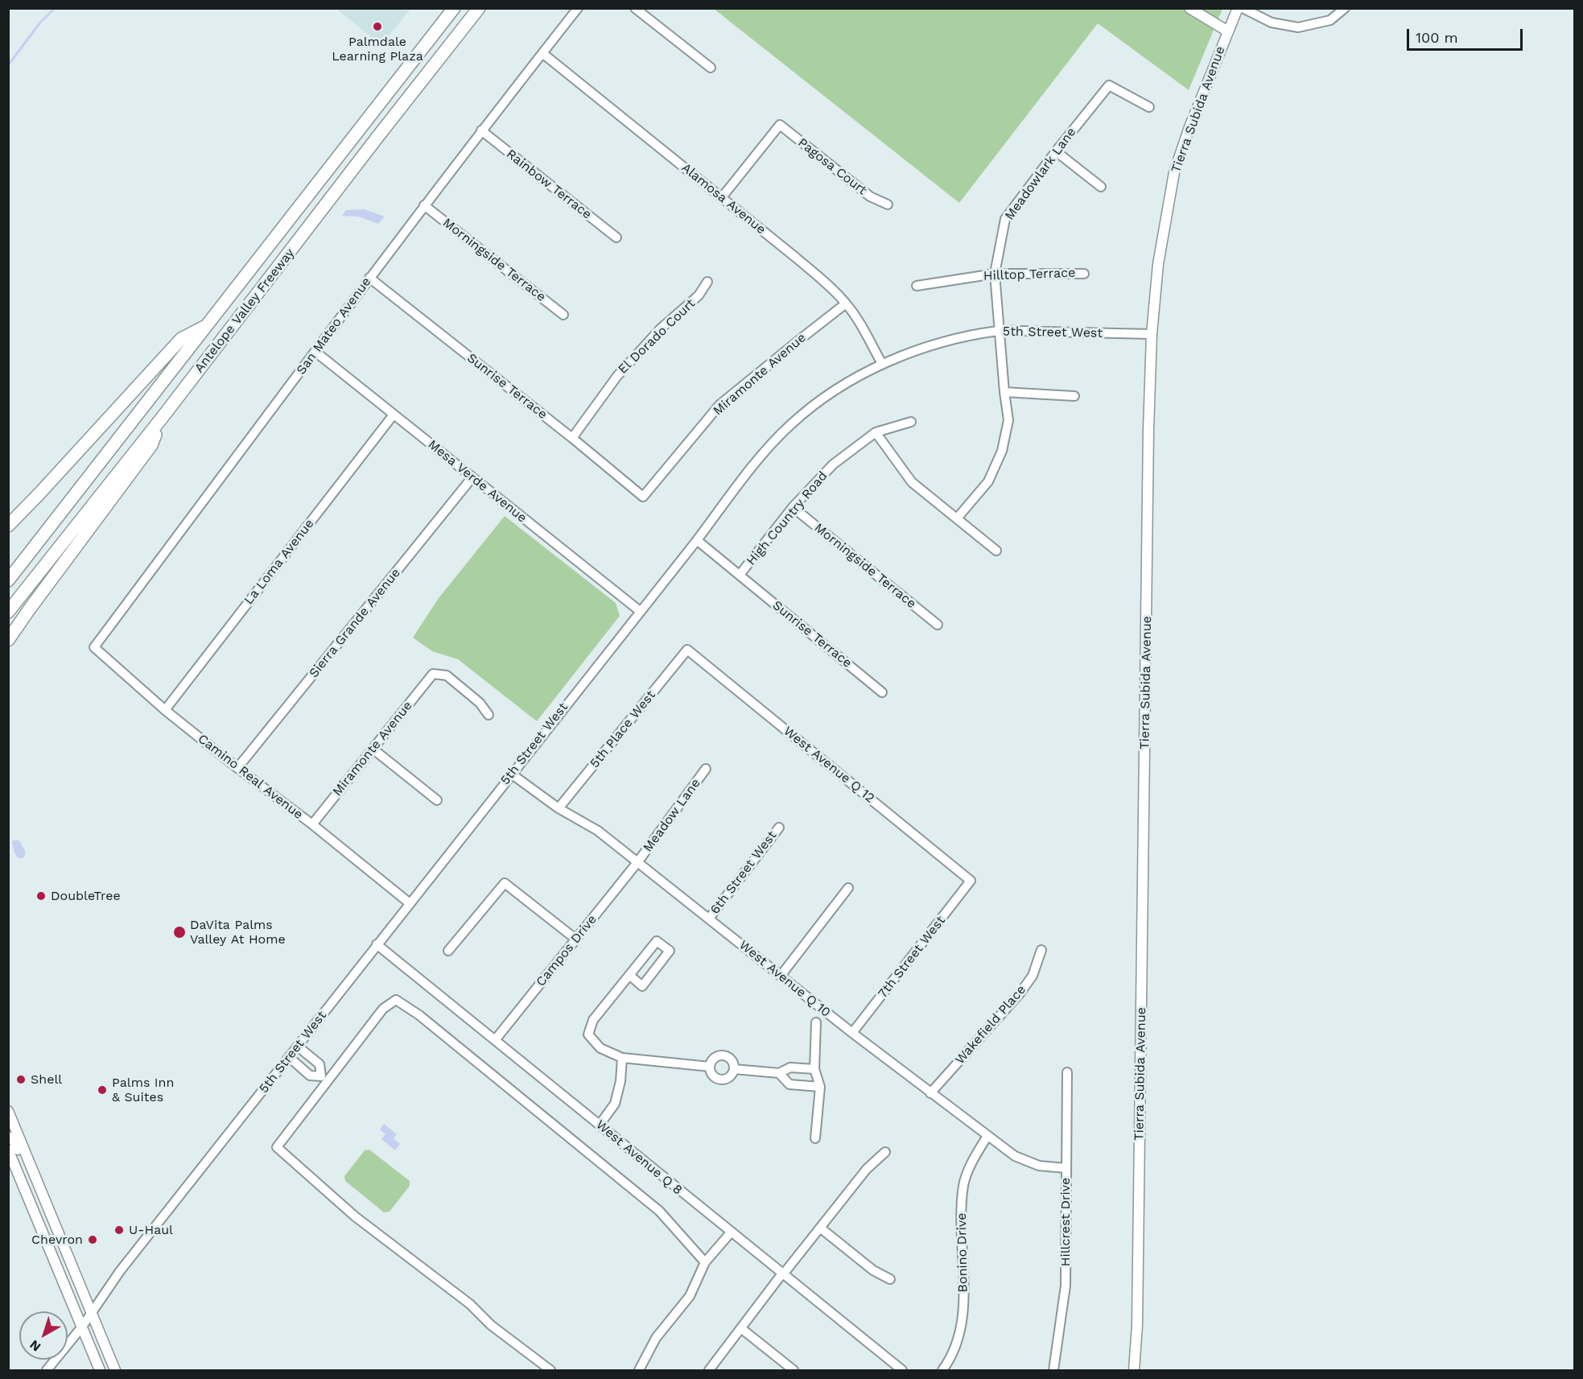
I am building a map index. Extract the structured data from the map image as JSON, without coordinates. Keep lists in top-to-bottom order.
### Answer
{
  "streets": {
    "highway": ["Antelope Valley Freeway"],
    "main road": ["Tierra Subida Avenue"],
    "street": [
      "Pagosa Court",
      "Meadowlark Lane",
      "Rainbow Terrace",
      "Alamosa Avenue",
      "Morningside Terrace",
      "Hilltop Terrace",
      "San Mateo Avenue",
      "5th Street West",
      "El Dorado Court",
      "Miramonte Avenue",
      "Sunrise Terrace",
      "Mesa Verde Avenue",
      "High Country Road",
      "La Loma Avenue",
      "Sierra Grande Avenue",
      "5th Place West",
      "West Avenue Q 12",
      "Camino Real Avenue",
      "Meadow Lane",
      "6th Street West",
      "Campos Drive",
      "7th Street West",
      "West Avenue Q 10",
      "Wakefield Place",
      "West Avenue Q 8",
      "Hillcrest Drive",
      "Bonino Drive"
    ]
  },
  "crossings": [
    ["Tierra Subida Avenue", "5th Street West"],
    ["Pagosa Court", "Alamosa Avenue"],
    ["Meadowlark Lane", "Hilltop Terrace"],
    ["Meadowlark Lane", "5th Street West"],
    ["Rainbow Terrace", "San Mateo Avenue"],
    ["Alamosa Avenue", "San Mateo Avenue"],
    ["Alamosa Avenue", "5th Street West"],
    ["Alamosa Avenue", "Miramonte Avenue"],
    ["Morningside Terrace", "San Mateo Avenue"],
    ["Morningside Terrace", "High Country Road"],
    ["San Mateo Avenue", "Sunrise Terrace"],
    ["San Mateo Avenue", "Mesa Verde Avenue"],
    ["San Mateo Avenue", "Camino Real Avenue"],
    ["5th Street West", "Sunrise Terrace"],
    ["5th Street West", "Mesa Verde Avenue"],
    ["5th Street West", "Camino Real Avenue"],
    ["5th Street West", "West Avenue Q 10"],
    ["5th Street West", "West Avenue Q 8"],
    ["El Dorado Court", "Sunrise Terrace"],
    ["Miramonte Avenue", "Sunrise Terrace"],
    ["Miramonte Avenue", "Camino Real Avenue"],
    ["Sunrise Terrace", "High Country Road"],
    ["Mesa Verde Avenue", "La Loma Avenue"],
    ["Mesa Verde Avenue", "Sierra Grande Avenue"],
    ["La Loma Avenue", "Camino Real Avenue"],
    ["Sierra Grande Avenue", "Camino Real Avenue"],
    ["5th Place West", "West Avenue Q 12"],
    ["5th Place West", "West Avenue Q 10"],
    ["West Avenue Q 12", "7th Street West"],
    ["Meadow Lane", "Campos Drive"],
    ["Meadow Lane", "West Avenue Q 10"],
    ["6th Street West", "West Avenue Q 10"],
    ["Campos Drive", "West Avenue Q 10"],
    ["Campos Drive", "West Avenue Q 8"],
    ["7th Street West", "West Avenue Q 10"],
    ["West Avenue Q 10", "Wakefield Place"],
    ["West Avenue Q 10", "Hillcrest Drive"],
    ["West Avenue Q 10", "Bonino Drive"]
  ],
  "places": [
    "Palmdale Learning Plaza",
    "DoubleTree",
    "DaVita Palms Valley At Home",
    "Shell",
    "Palms Inn & Suites",
    "U-Haul",
    "Chevron"
  ],
  "scale_bar": "100 m",
  "north": "bottom left"
}
